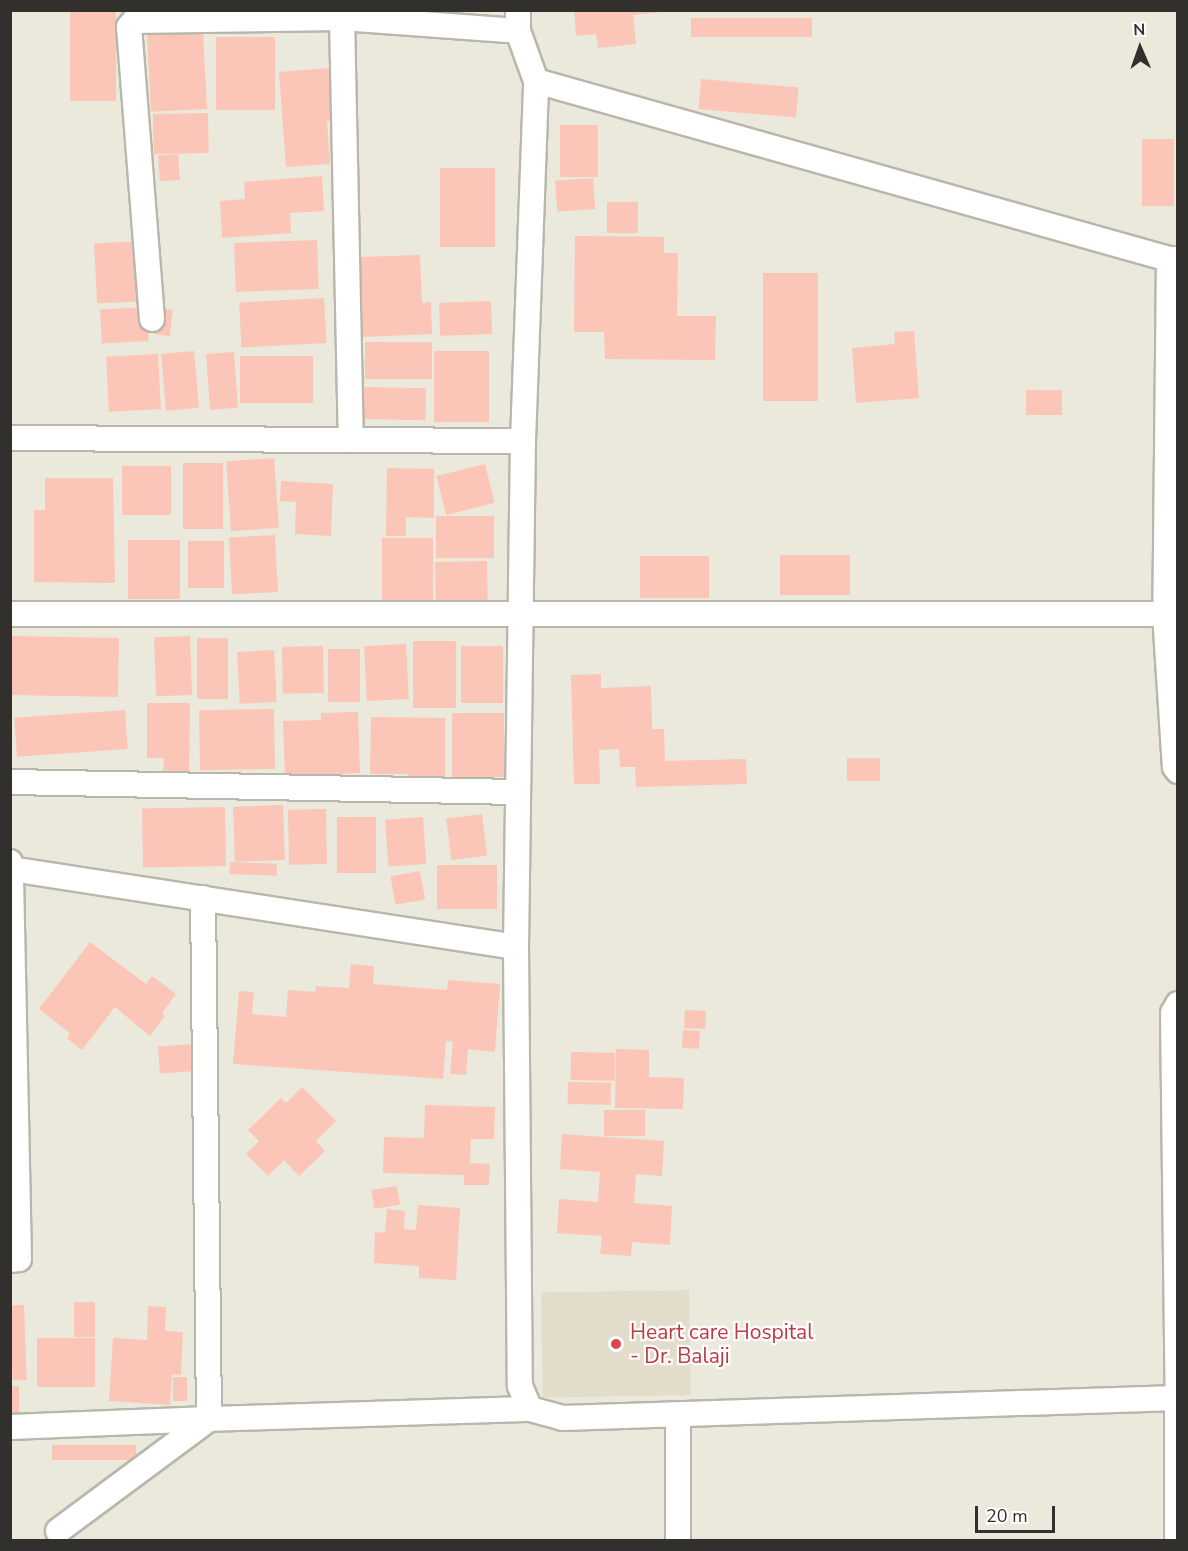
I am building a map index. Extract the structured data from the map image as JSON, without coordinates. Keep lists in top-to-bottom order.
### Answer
{
  "places": ["Heart care Hospital - Dr. Balaji"],
  "scale_bar": "20 m",
  "north": "top"
}
